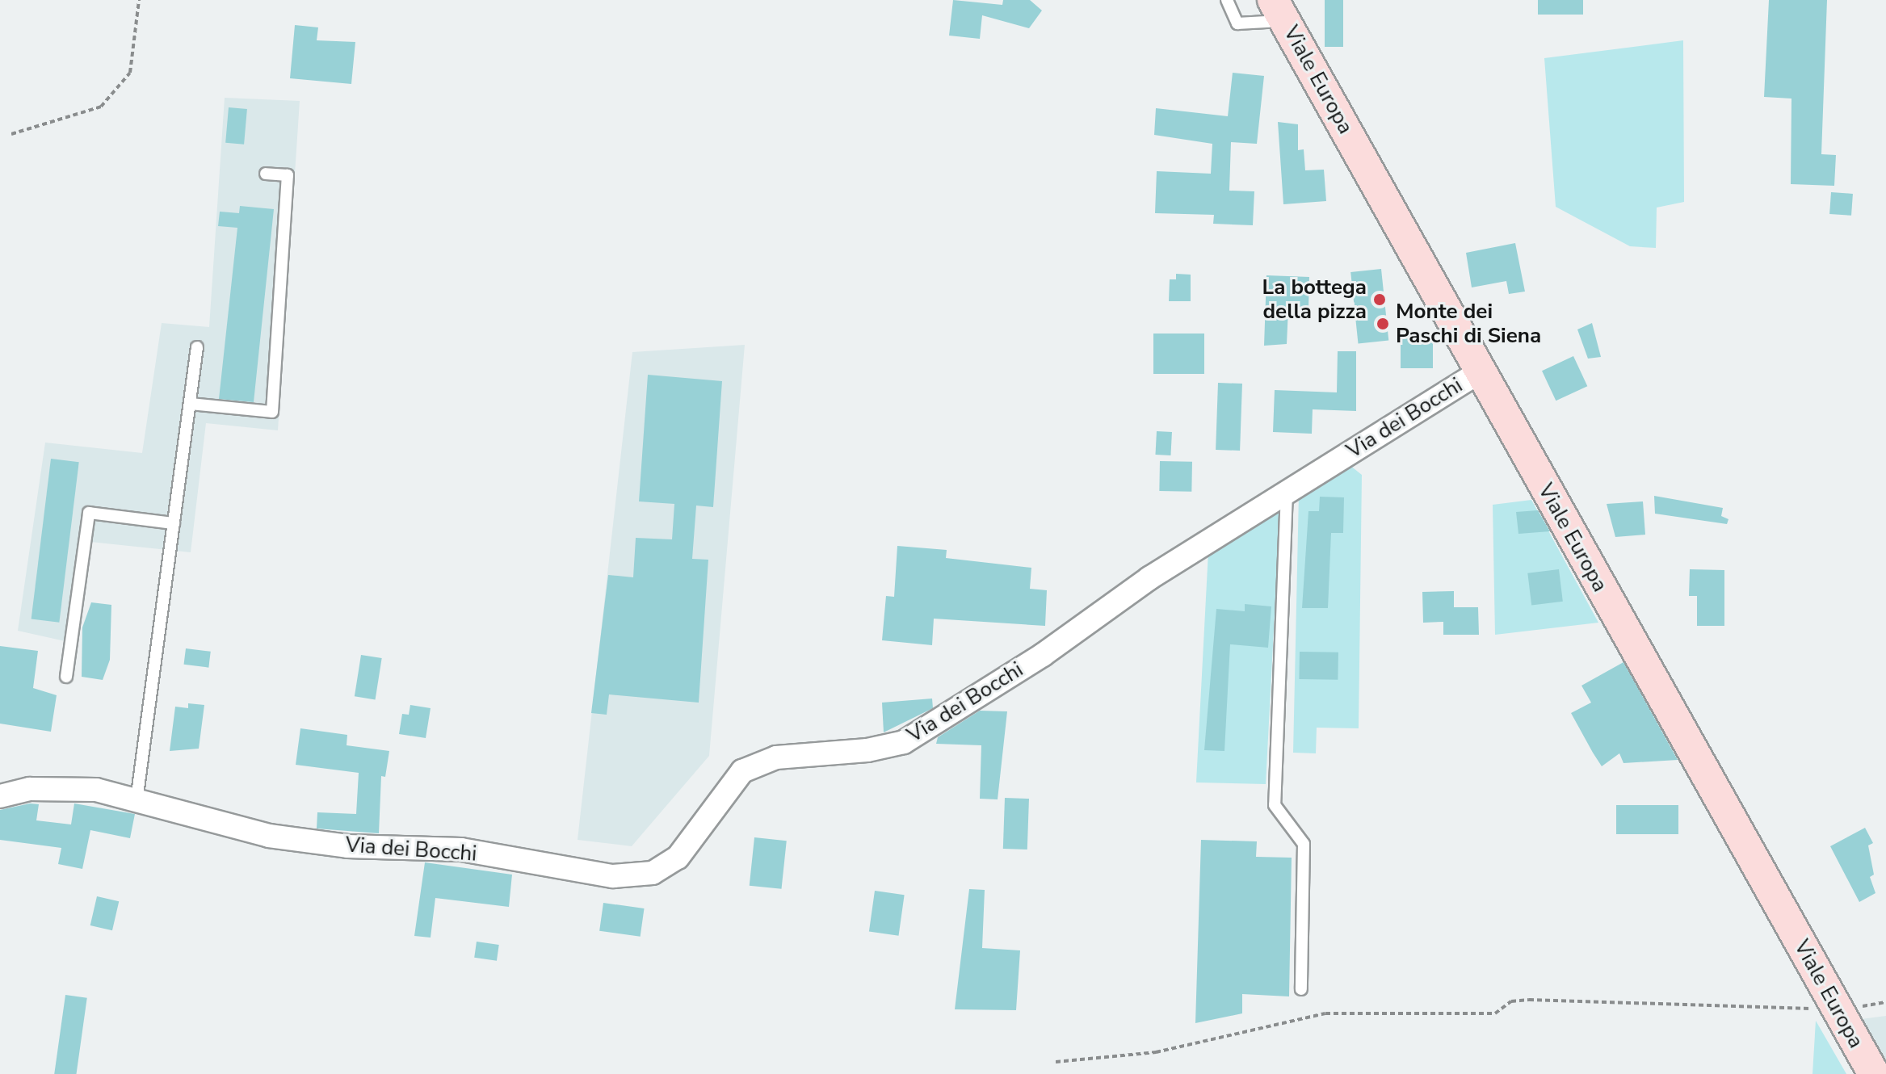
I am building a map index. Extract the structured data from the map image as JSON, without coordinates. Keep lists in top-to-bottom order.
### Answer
{
  "streets": {
    "main road": ["Viale Europa"],
    "street": ["Via dei Bocchi"]
  },
  "crossings": [
    ["Viale Europa", "Via dei Bocchi"]
  ],
  "places": ["La bottega della pizza", "Monte dei Paschi di Siena"]
}
